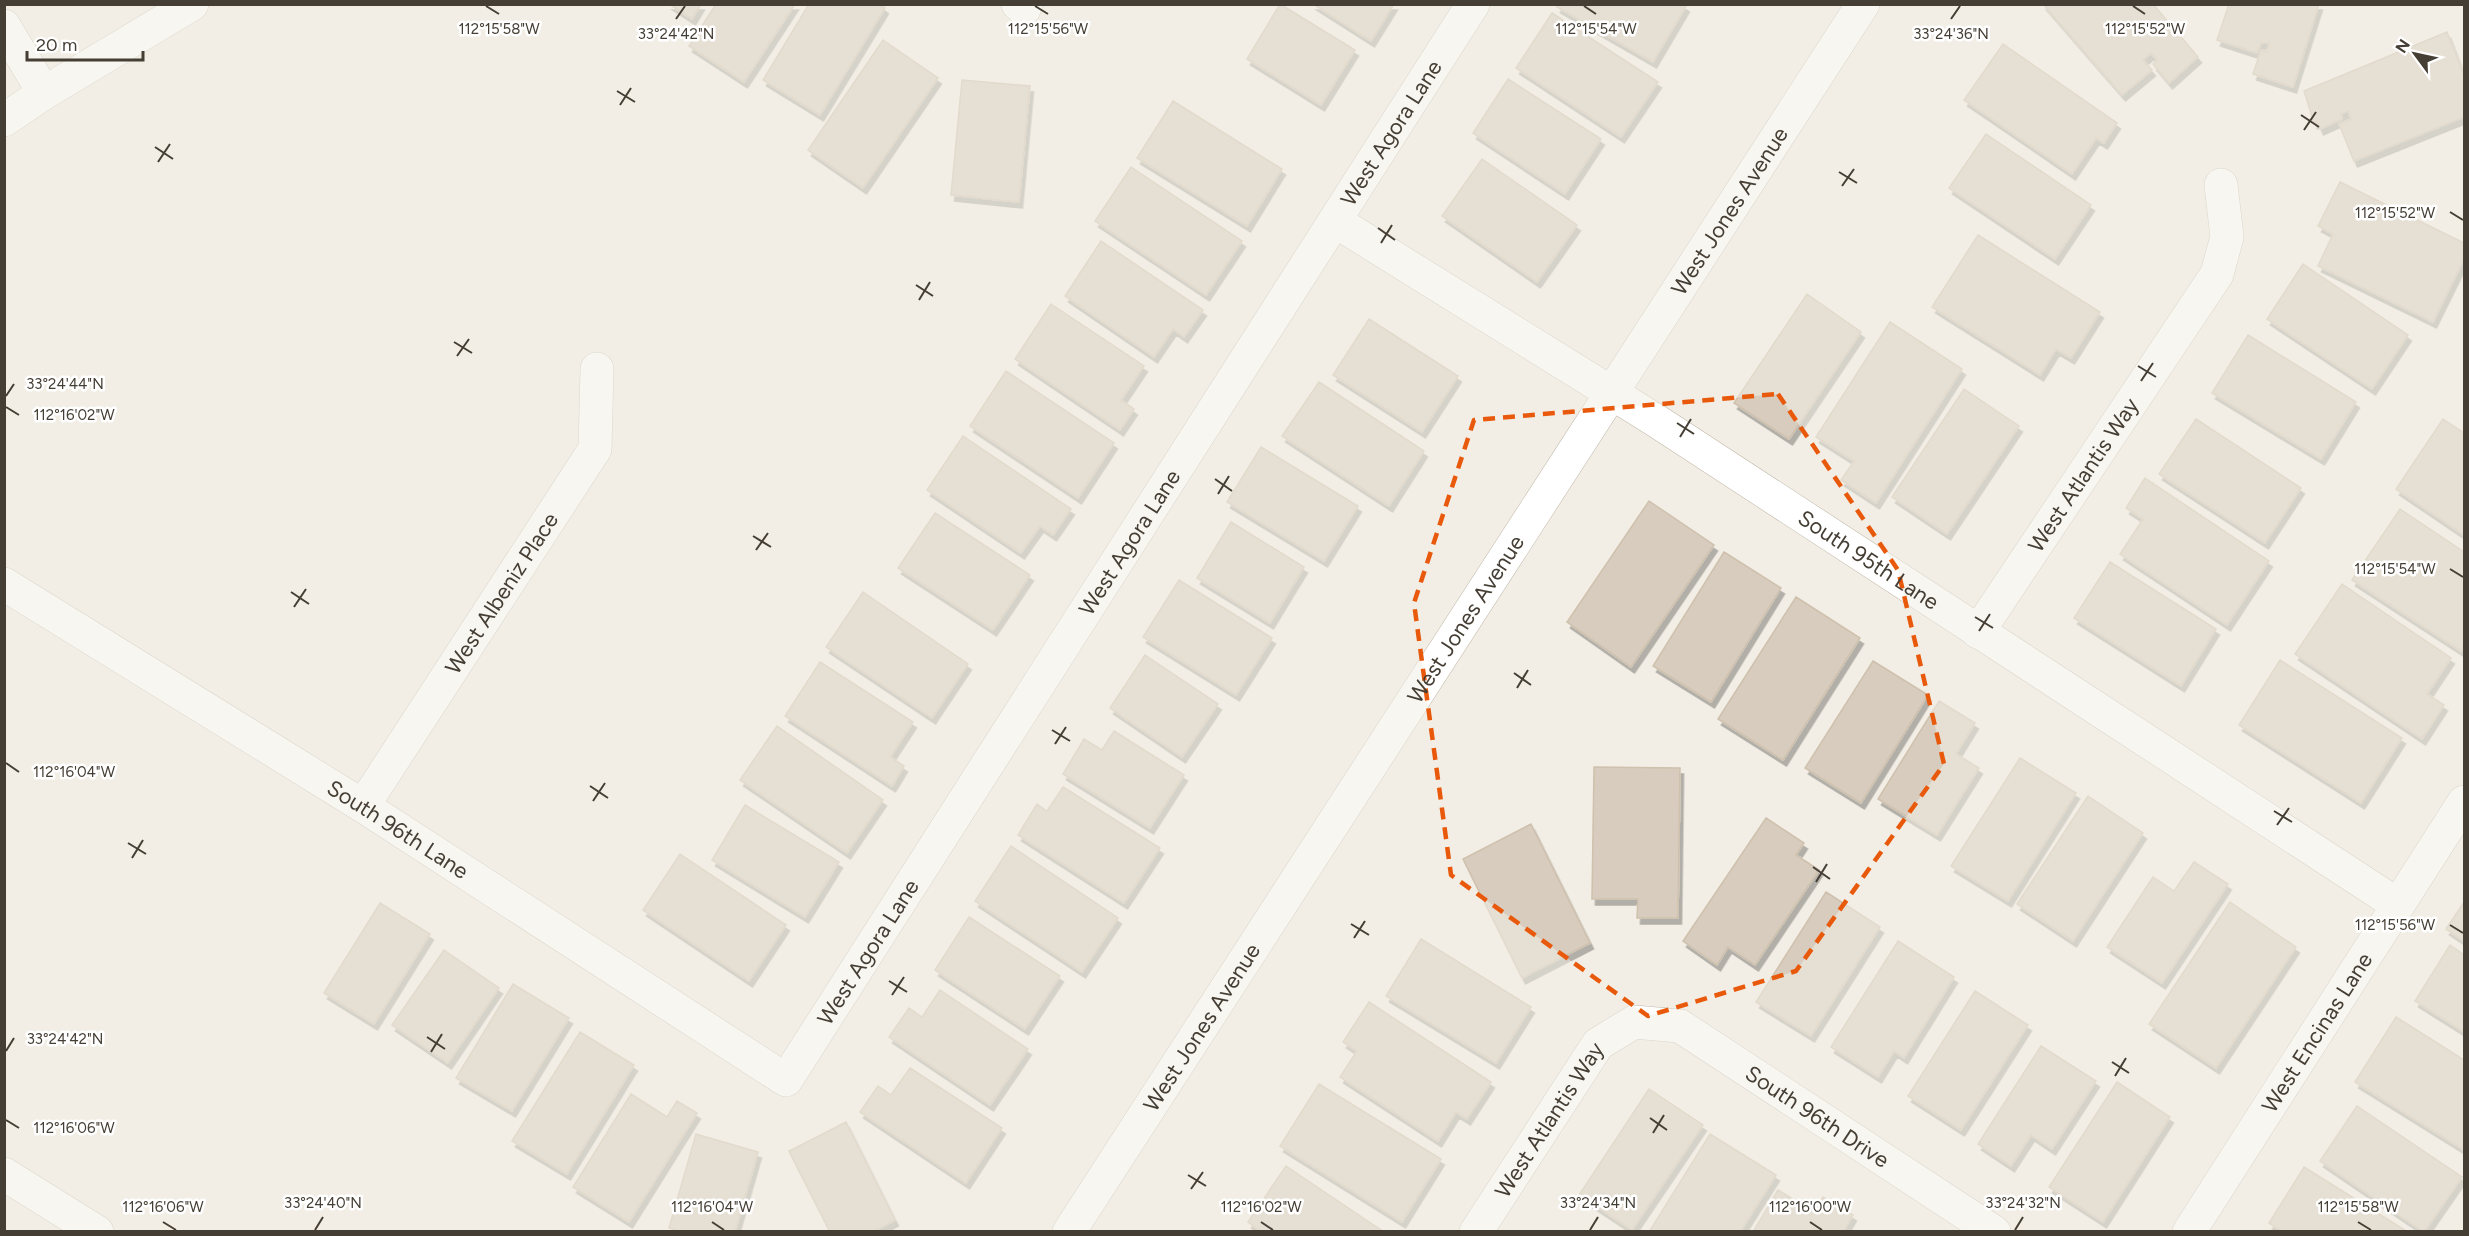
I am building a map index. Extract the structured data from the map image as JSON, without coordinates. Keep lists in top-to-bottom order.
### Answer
{
  "streets": {
    "street": [
      "West Agora Lane",
      "West Jones Avenue",
      "West Atlantis Way",
      "South 95th Lane",
      "West Albeniz Place",
      "South 96th Lane",
      "West Encinas Lane",
      "South 96th Drive"
    ]
  },
  "crossings": [
    ["West Agora Lane", "South 95th Lane"],
    ["West Agora Lane", "South 96th Lane"],
    ["West Jones Avenue", "South 95th Lane"],
    ["West Atlantis Way", "South 95th Lane"],
    ["West Atlantis Way", "South 96th Drive"],
    ["South 95th Lane", "West Encinas Lane"],
    ["West Albeniz Place", "South 96th Lane"]
  ],
  "scale_bar": "20 m",
  "north": "top left",
  "coordinates": [
    "112°15'58\"W",
    "112°15'56\"W",
    "112°15'54\"W",
    "112°15'52\"W",
    "33°24'42\"N",
    "33°24'36\"N",
    "33°24'44\"N",
    "112°16'02\"W",
    "112°16'04\"W",
    "112°16'06\"W",
    "33°24'40\"N",
    "33°24'34\"N",
    "33°24'32\"N",
    "112°16'00\"W"
  ]
}
